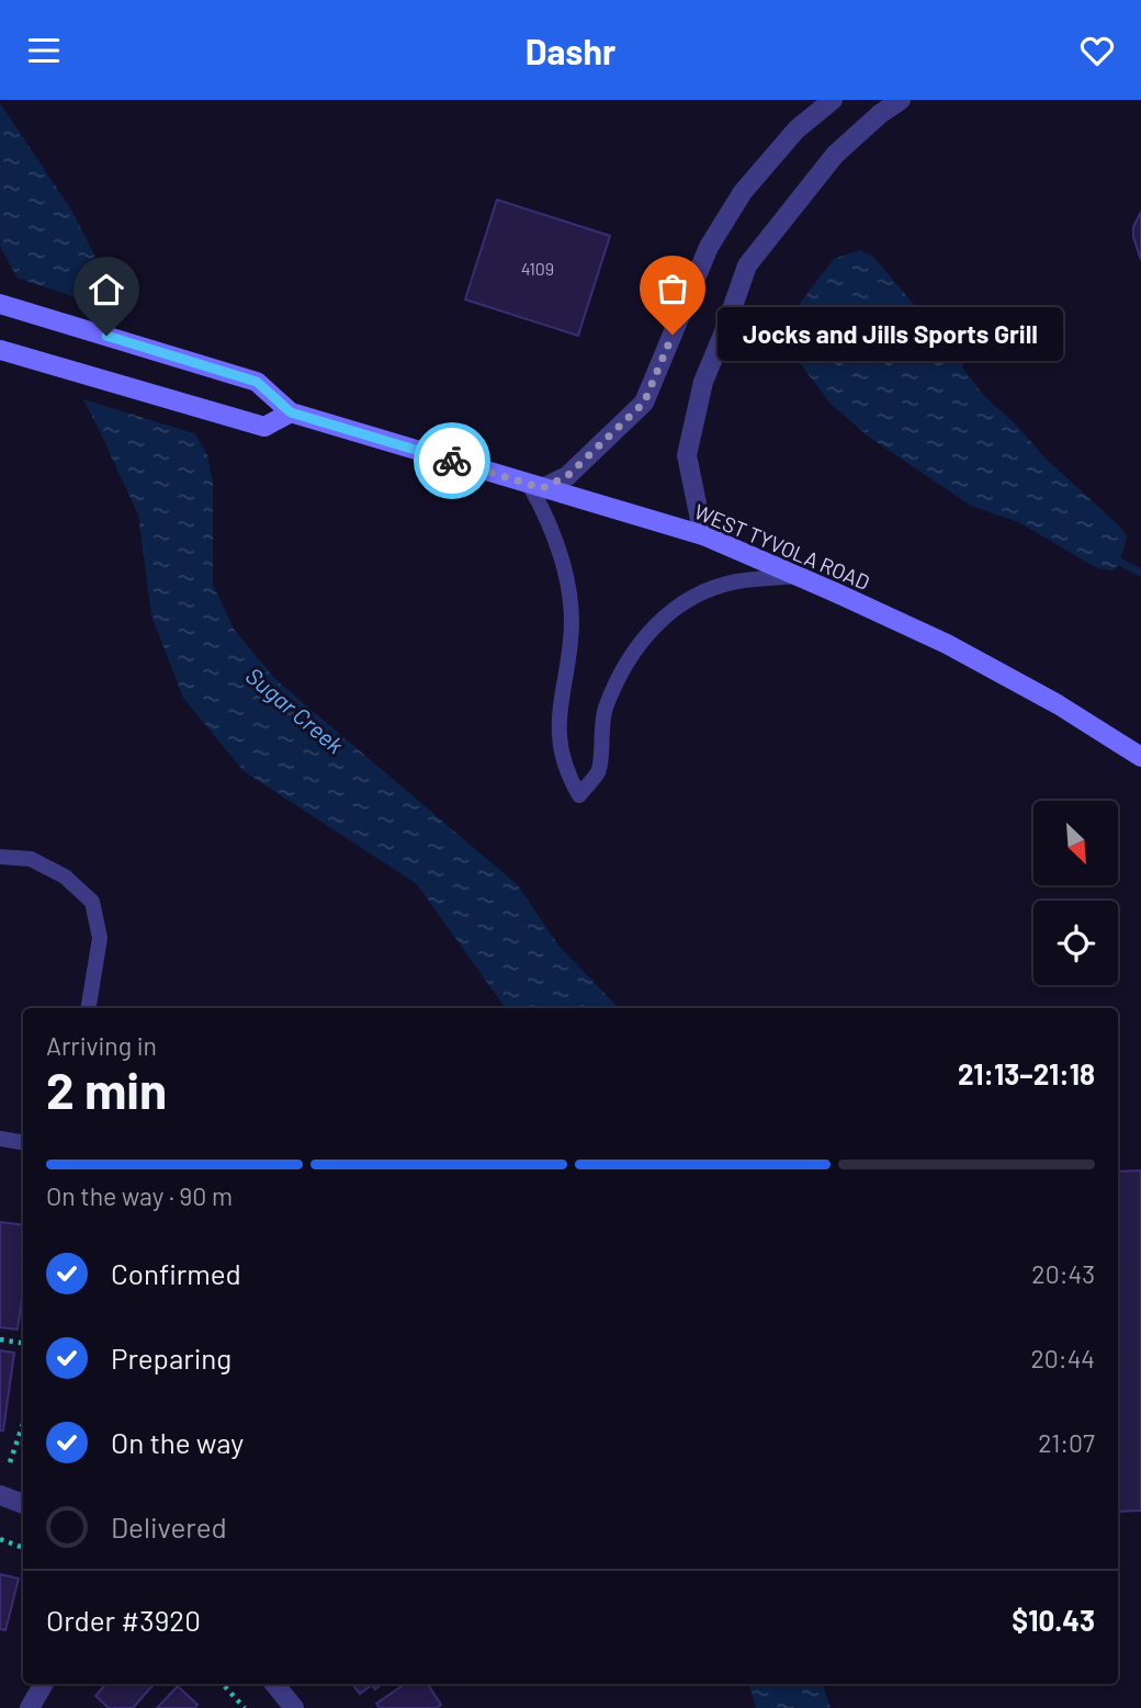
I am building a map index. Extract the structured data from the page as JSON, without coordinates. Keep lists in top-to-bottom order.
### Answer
{
  "streets": {
    "main road": ["WEST TYVOLA ROAD"]
  },
  "water": ["Sugar Creek"],
  "places": ["Jocks and Jills Sports Grill"],
  "house_numbers": ["4109"],
  "north": "bottom right",
  "page": {
    "header": "Dashr",
    "bubble": "Jocks and Jills Sports Grill",
    "heading": ["2 min", "Arriving in", "21:13–21:18"],
    "panel": ["Order #3920", "$10.43"],
    "bar": "On the way · 90 m",
    "list": [
      ["Confirmed", "20:43"],
      ["Preparing", "20:44"],
      ["On the way", "21:07"],
      "Delivered"
    ]
  }
}
